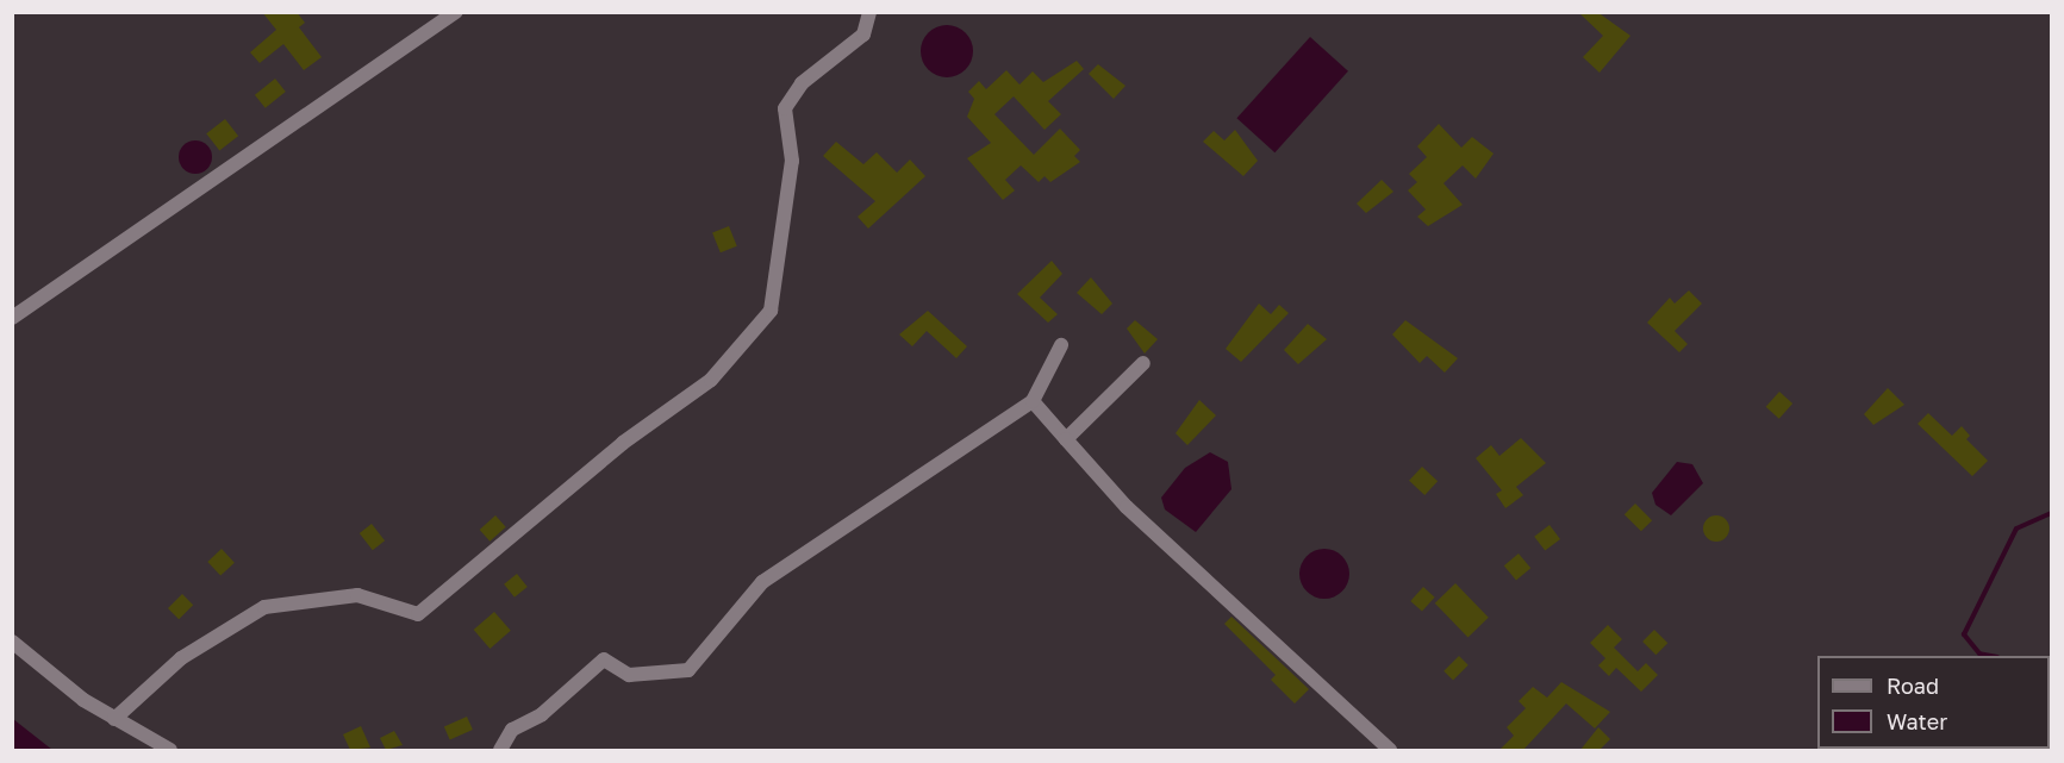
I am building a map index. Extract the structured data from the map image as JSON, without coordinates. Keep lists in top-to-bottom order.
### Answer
{
  "legend": ["Road", "Water"]
}
